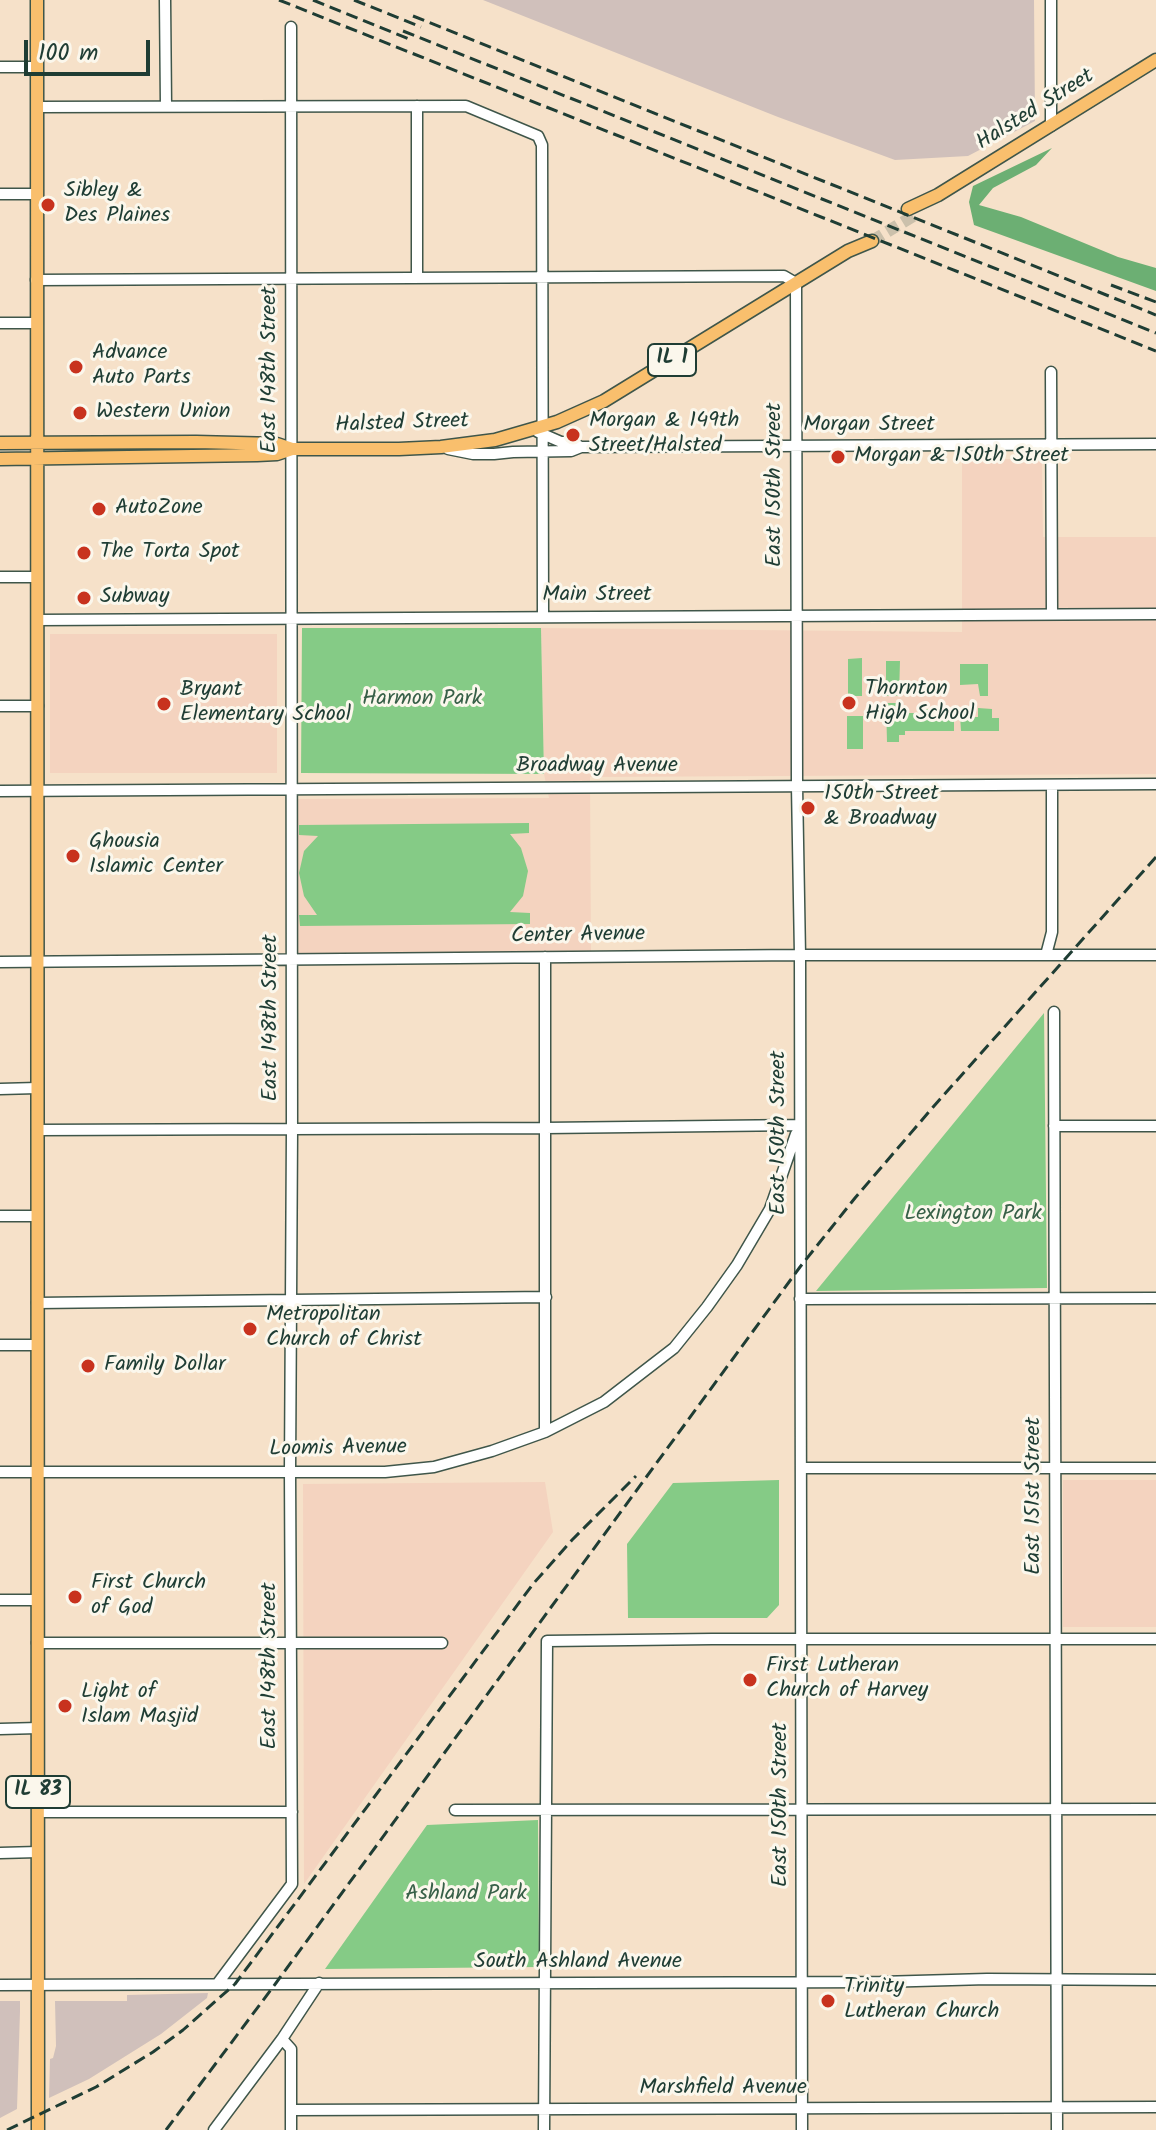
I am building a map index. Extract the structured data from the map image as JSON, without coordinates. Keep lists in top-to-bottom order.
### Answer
{
  "streets": {
    "main road": ["Halsted Street", "IL 1", "IL 83"],
    "street": [
      "East 148th Street",
      "Morgan Street",
      "East 150th Street",
      "Main Street",
      "Broadway Avenue",
      "Center Avenue",
      "Loomis Avenue",
      "East 151st Street",
      "South Ashland Avenue",
      "Marshfield Avenue"
    ]
  },
  "crossings": [
    ["Halsted Street", "East 148th Street"],
    ["Halsted Street", "Morgan Street"],
    ["Halsted Street", "East 150th Street"],
    ["Halsted Street", "IL 83"],
    ["East 148th Street", "Main Street"],
    ["East 148th Street", "Broadway Avenue"],
    ["East 148th Street", "Center Avenue"],
    ["East 148th Street", "Loomis Avenue"],
    ["East 148th Street", "South Ashland Avenue"],
    ["Morgan Street", "East 150th Street"],
    ["East 150th Street", "Main Street"],
    ["East 150th Street", "Broadway Avenue"],
    ["East 150th Street", "Center Avenue"],
    ["East 150th Street", "Loomis Avenue"],
    ["East 150th Street", "South Ashland Avenue"],
    ["East 150th Street", "Marshfield Avenue"],
    ["Main Street", "IL 83"],
    ["Broadway Avenue", "IL 83"],
    ["Center Avenue", "IL 83"],
    ["Loomis Avenue", "IL 83"],
    ["East 151st Street", "South Ashland Avenue"],
    ["East 151st Street", "Marshfield Avenue"],
    ["IL 83", "South Ashland Avenue"]
  ],
  "parks": ["Harmon Park", "Lexington Park", "Ashland Park"],
  "places": [
    "Sibley & Des Plaines",
    "Advance Auto Parts",
    "Western Union",
    "Morgan & 149th Street/Halsted",
    "Morgan & 150th Street",
    "AutoZone",
    "The Torta Spot",
    "Subway",
    "Thornton High School",
    "Bryant Elementary School",
    "150th Street & Broadway",
    "Ghousia Islamic Center",
    "Metropolitan Church of Christ",
    "Family Dollar",
    "First Church of God",
    "First Lutheran Church of Harvey",
    "Light of Islam Masjid",
    "Trinity Lutheran Church"
  ],
  "scale_bar": "100 m"
}
